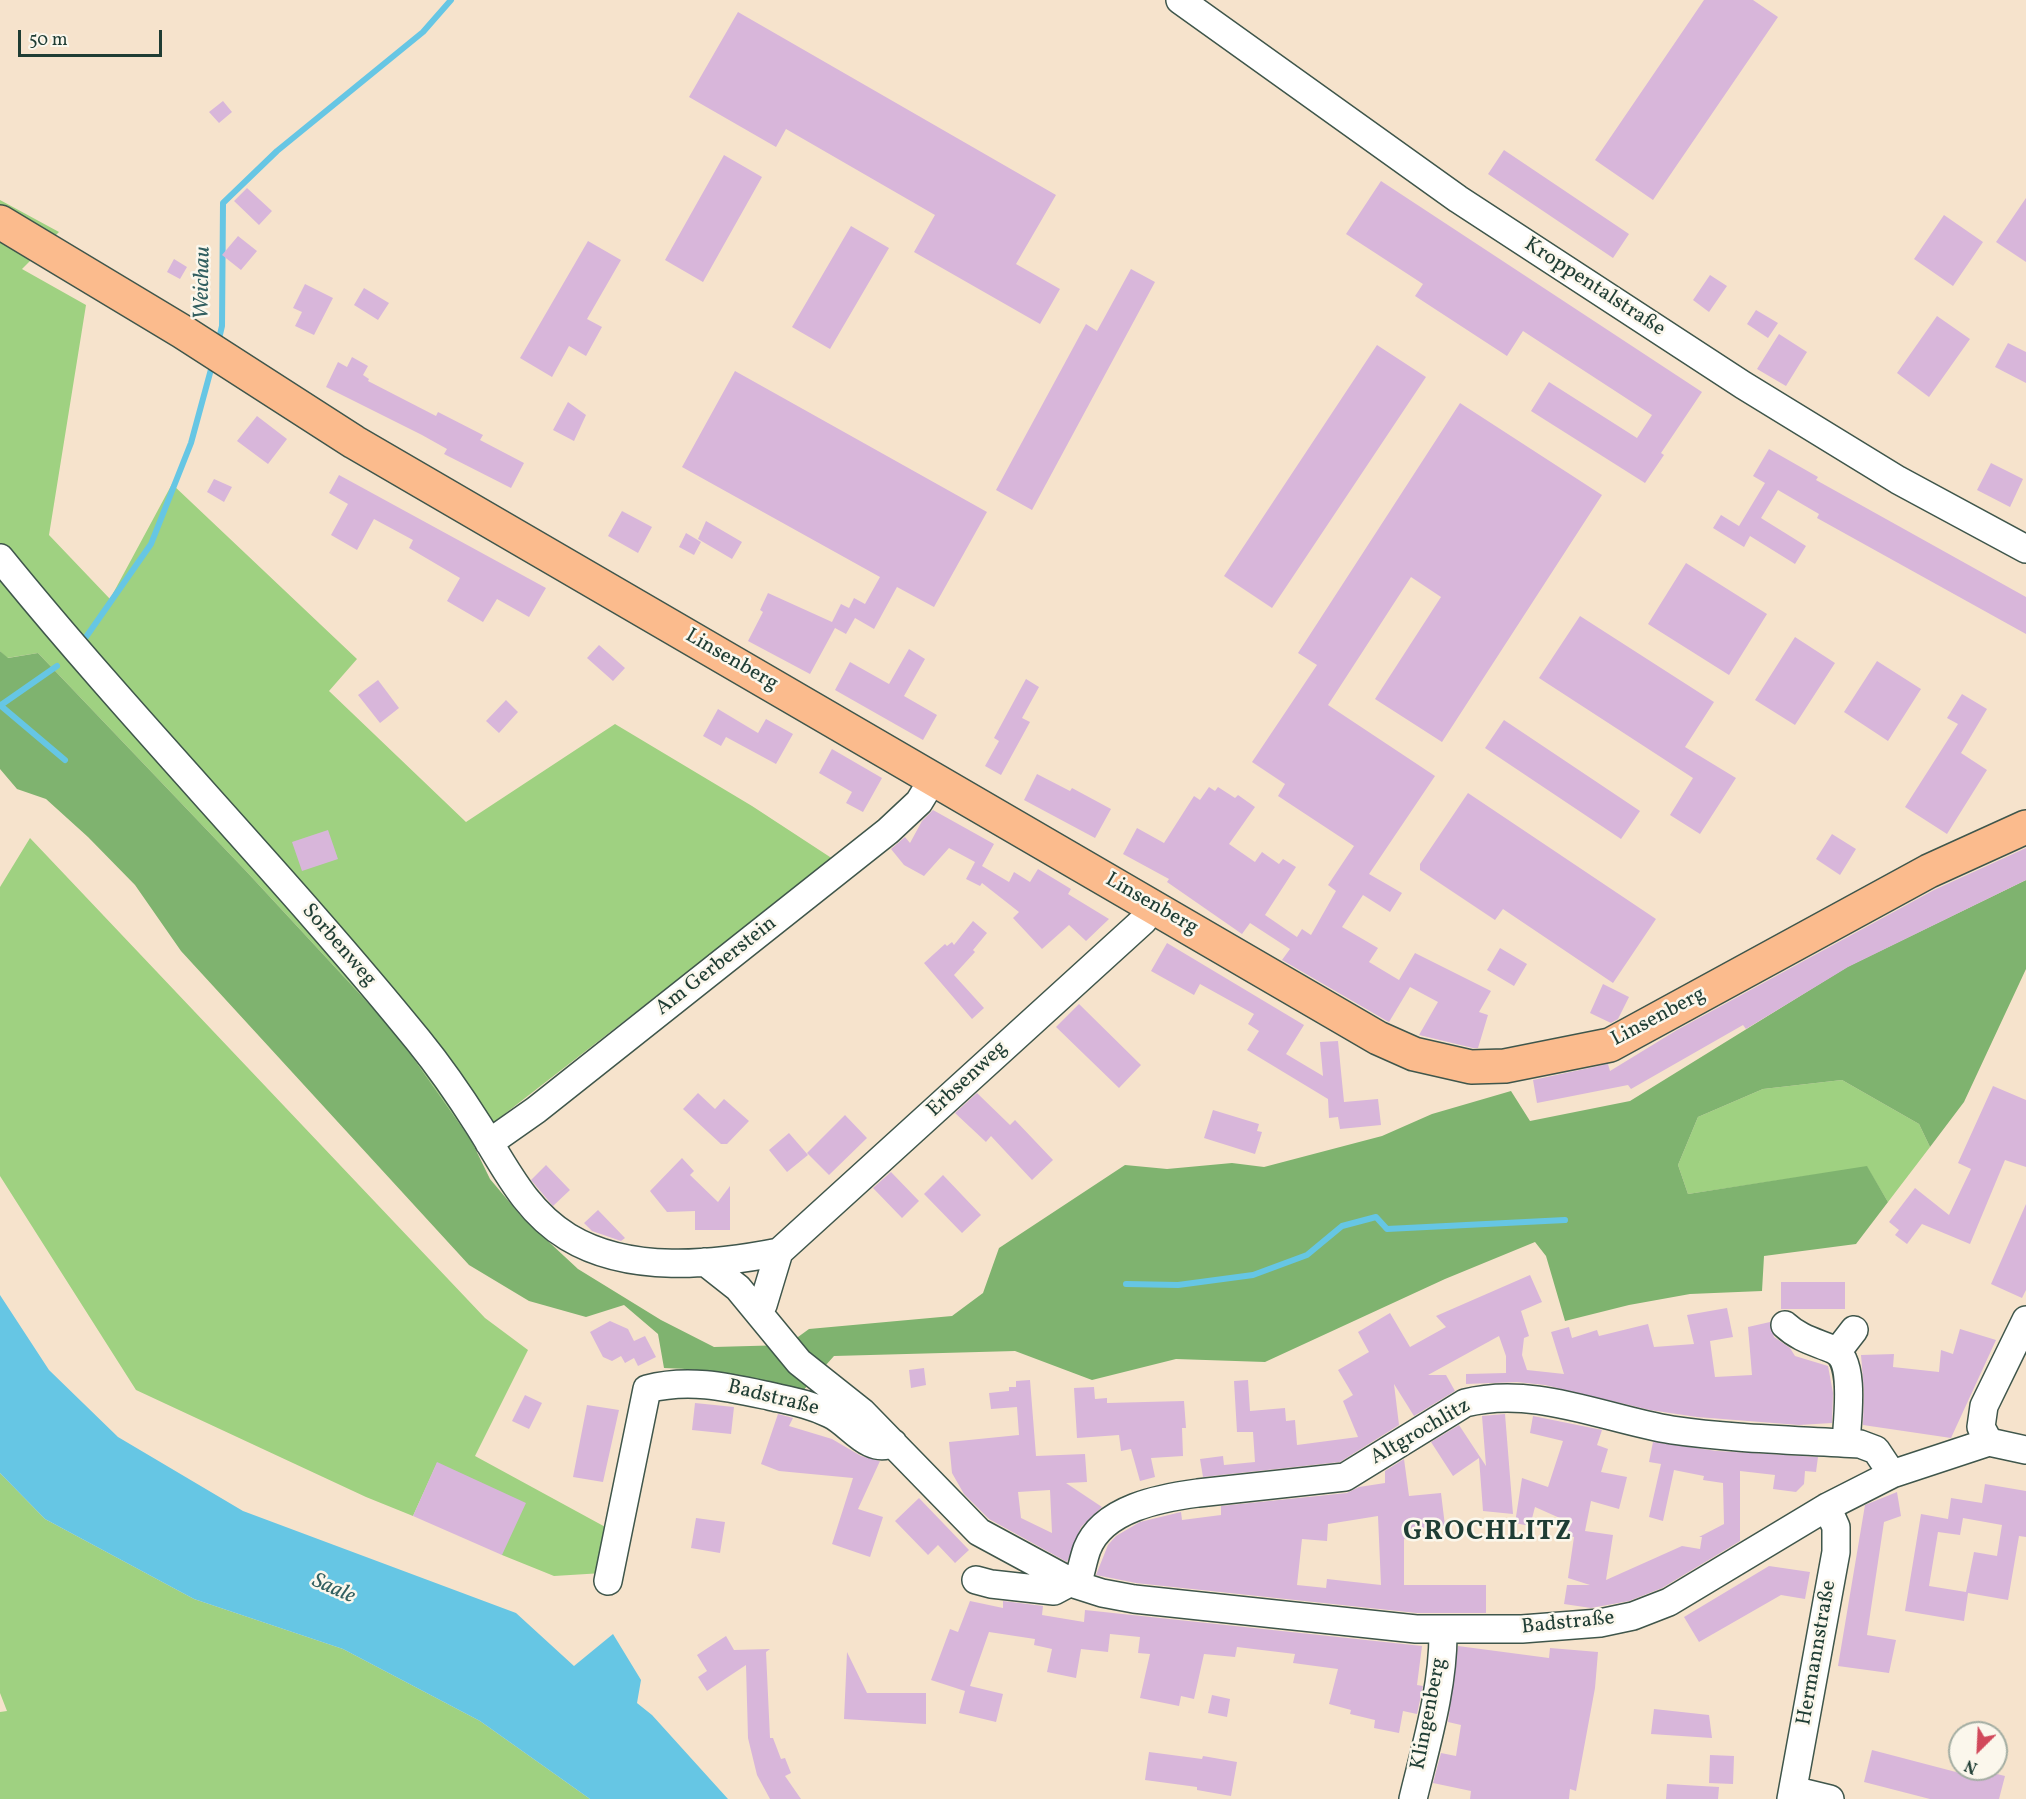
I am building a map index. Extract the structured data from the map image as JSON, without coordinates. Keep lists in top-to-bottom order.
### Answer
{
  "streets": {
    "main road": ["Linsenberg"],
    "street": [
      "Kroppentalstraße",
      "Sorbenweg",
      "Am Gerberstein",
      "Erbsenweg",
      "Badstraße",
      "Altgrochlitz",
      "Hermannstraße",
      "Klingenberg"
    ]
  },
  "crossings": [
    ["Linsenberg", "Am Gerberstein"],
    ["Linsenberg", "Erbsenweg"],
    ["Sorbenweg", "Am Gerberstein"],
    ["Sorbenweg", "Erbsenweg"],
    ["Badstraße", "Altgrochlitz"],
    ["Badstraße", "Hermannstraße"],
    ["Badstraße", "Klingenberg"]
  ],
  "districts": ["GROCHLITZ"],
  "water": ["Weichau", "Saale"],
  "scale_bar": "50 m",
  "north": "bottom left"
}
